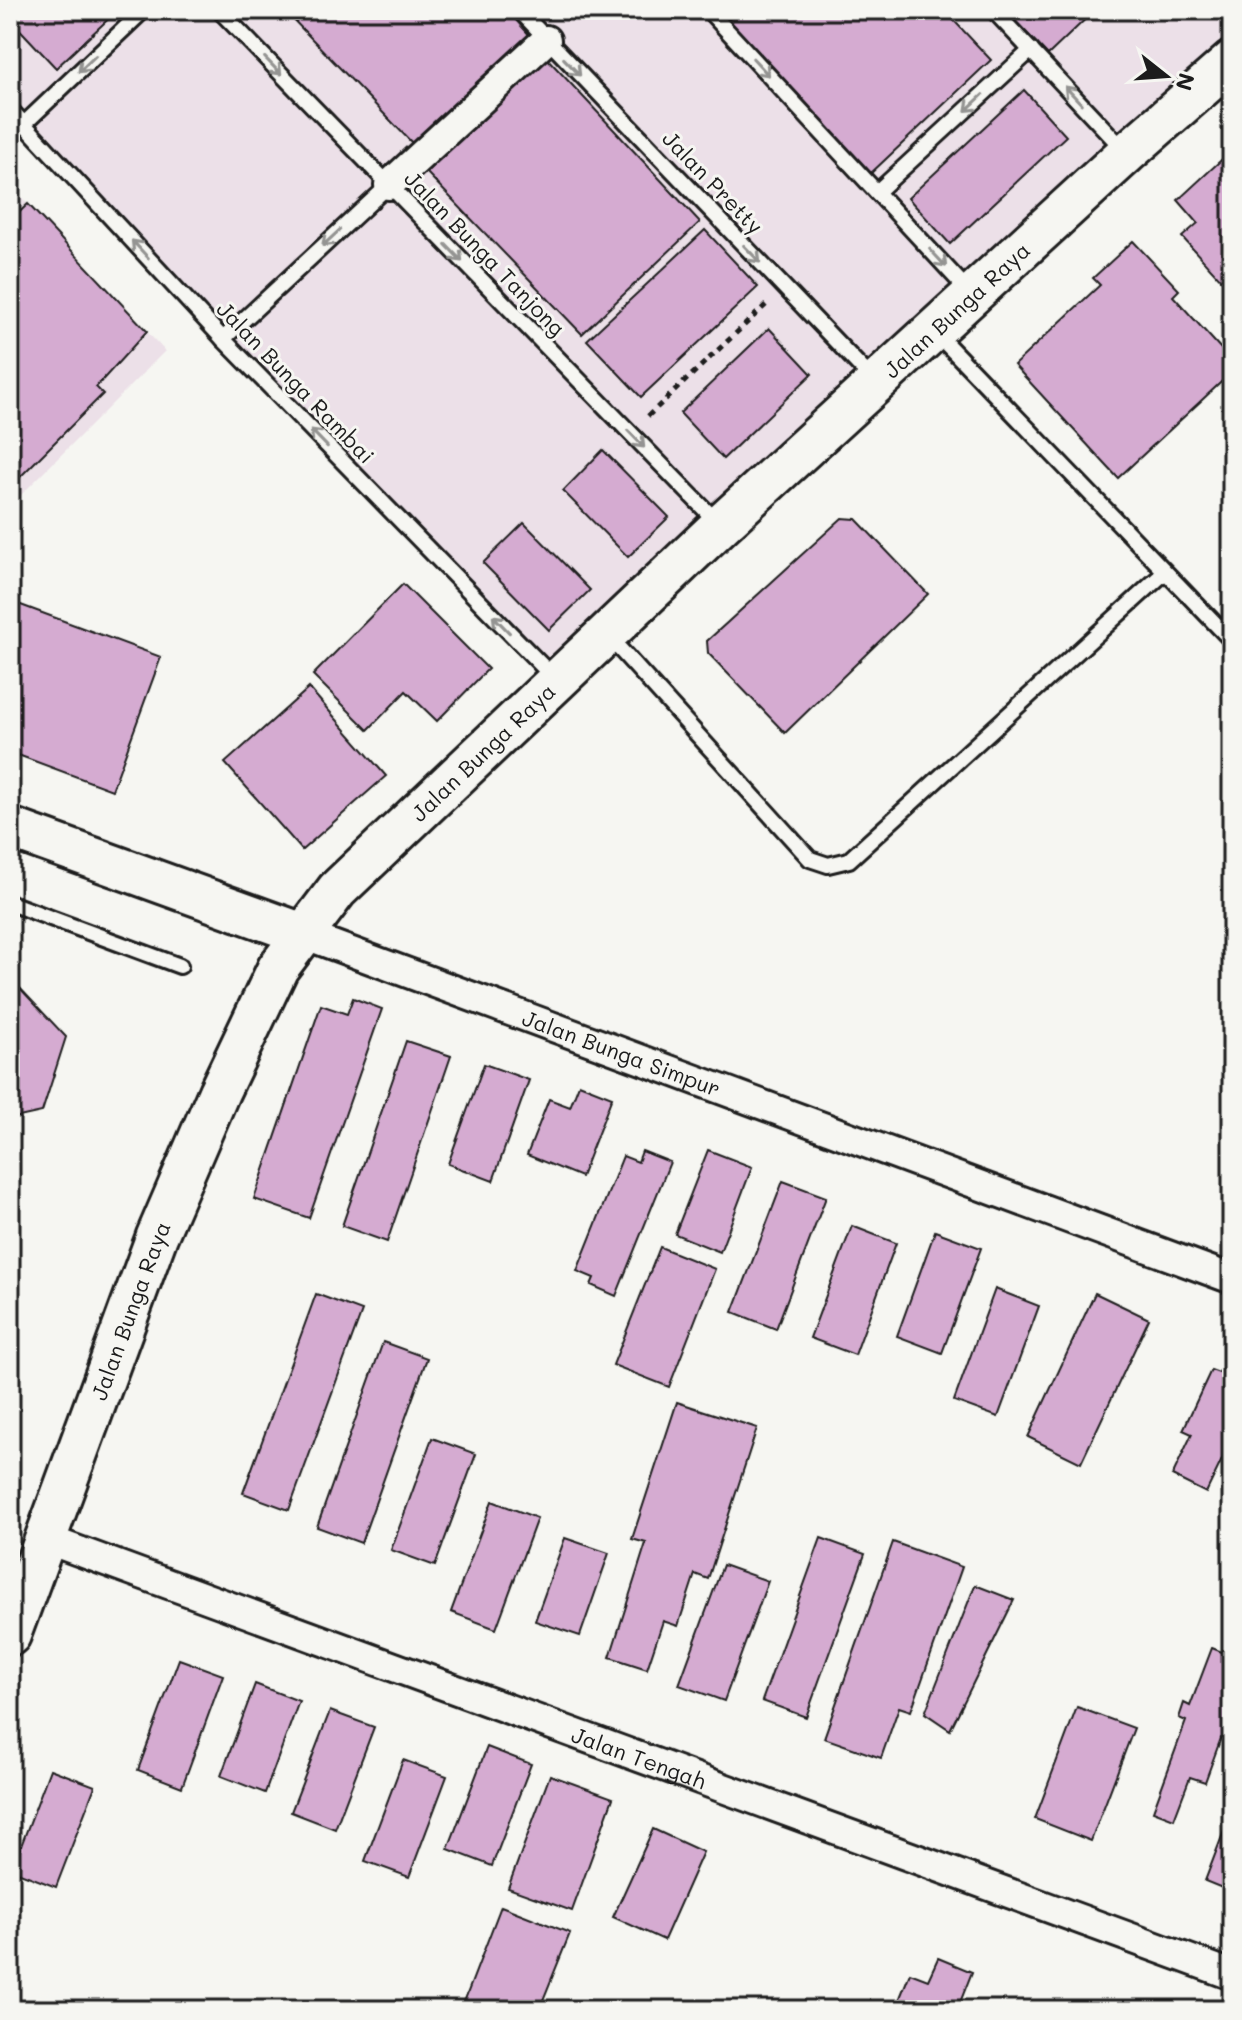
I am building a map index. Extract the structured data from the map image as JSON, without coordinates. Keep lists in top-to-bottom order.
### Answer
{
  "streets": {
    "street": ["Jalan Bunga Raya", "Jalan Bunga Simpur", "Jalan Tengah"],
    "lane": ["Jalan Pretty", "Jalan Bunga Tanjong", "Jalan Bunga Rambai"]
  },
  "crossings": [
    ["Jalan Pretty", "Jalan Bunga Raya"],
    ["Jalan Bunga Tanjong", "Jalan Bunga Raya"],
    ["Jalan Bunga Raya", "Jalan Bunga Rambai"],
    ["Jalan Bunga Raya", "Jalan Bunga Simpur"],
    ["Jalan Bunga Raya", "Jalan Tengah"]
  ],
  "one_way": ["Jalan Pretty", "Jalan Bunga Tanjong", "Jalan Bunga Rambai"],
  "north": "right"
}
